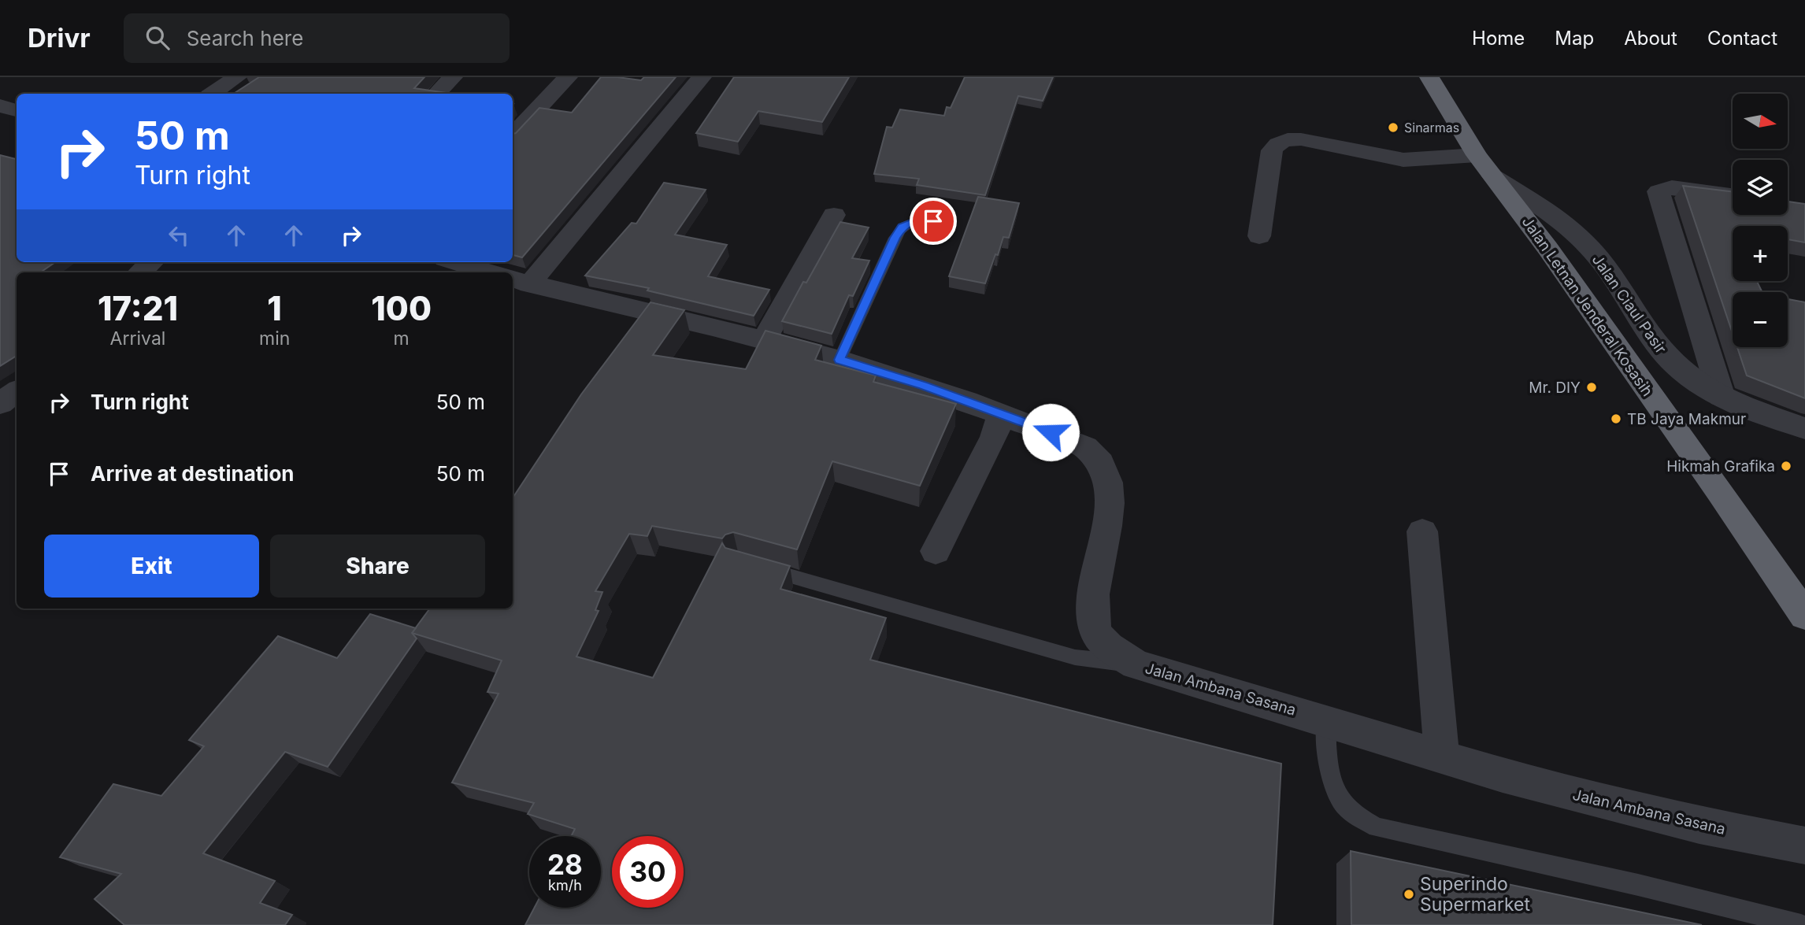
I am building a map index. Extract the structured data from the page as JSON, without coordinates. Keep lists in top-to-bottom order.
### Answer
{
  "streets": {
    "highway": ["Jalan Letnan Jenderal Kosasih"],
    "street": ["Jalan Ciaul Pasir", "Jalan Ambana Sasana"]
  },
  "crossings": [
    ["Jalan Ciaul Pasir", "Jalan Letnan Jenderal Kosasih"]
  ],
  "places": [
    "Sinarmas",
    "Mr. DIY",
    "TB Jaya Makmur",
    "Hikmah Grafika",
    "Superindo Supermarket"
  ],
  "north": "right",
  "page": {
    "header": "Drivr",
    "search": "Search here",
    "nav": [
      "Home",
      "Map",
      "About",
      "Contact"
    ],
    "map_buttons": ["+", "−"],
    "turn": ["50 m", "Turn right"],
    "eta": [
      "17:21",
      "Arrival",
      "1",
      "min",
      "100",
      "m"
    ],
    "list": [
      {
        "name": "Turn right",
        "value": "50 m"
      },
      {
        "name": "Arrive at destination",
        "value": "50 m"
      }
    ],
    "buttons": ["Exit", "Share"],
    "speed": "28 km/h",
    "limit": "30"
  }
}
